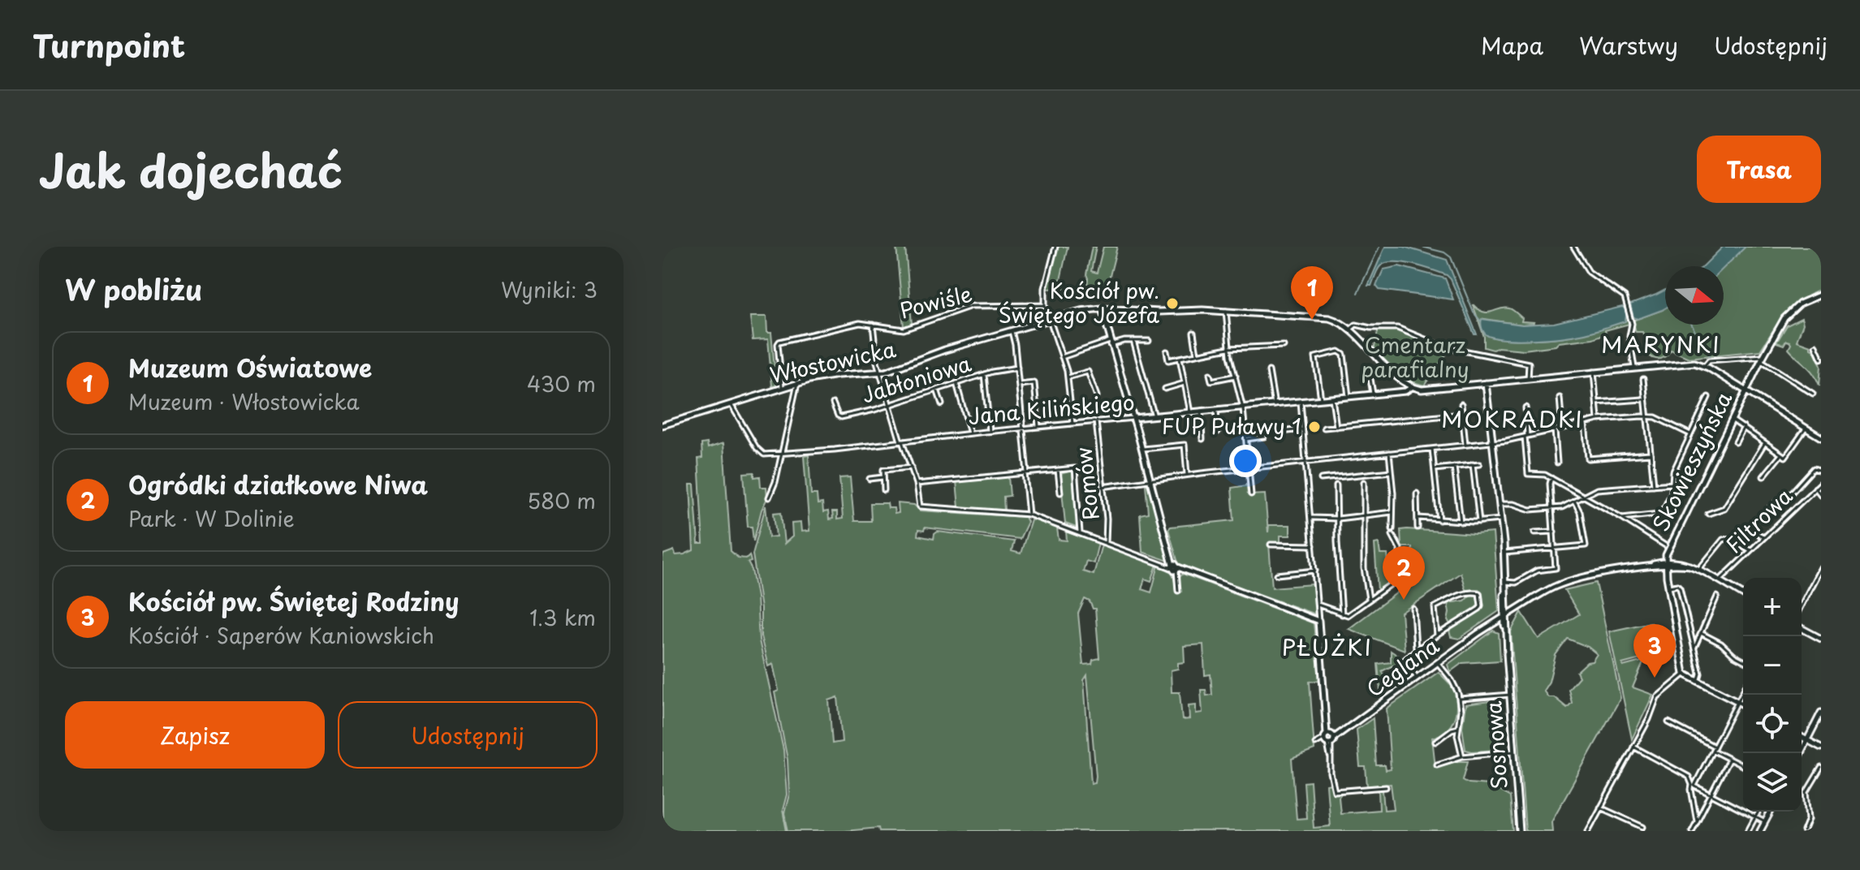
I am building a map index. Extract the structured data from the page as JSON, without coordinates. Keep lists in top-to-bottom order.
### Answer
{
  "streets": {
    "street": [
      "Powiśle",
      "Włostowicka",
      "Jabłoniowa",
      "Jana Kilińskiego",
      "Skowieszyńska",
      "Romów",
      "Filtrowa",
      "Ceglana",
      "Sosnowa"
    ]
  },
  "crossings": [
    ["Powiśle", "Włostowicka"],
    ["Powiśle", "Jabłoniowa"],
    ["Powiśle", "Jana Kilińskiego"],
    ["Włostowicka", "Jana Kilińskiego"],
    ["Jana Kilińskiego", "Romów"],
    ["Skowieszyńska", "Ceglana"],
    ["Skowieszyńska", "Sosnowa"],
    ["Ceglana", "Sosnowa"]
  ],
  "districts": ["MARYNKI", "MOKRADKI", "PŁUŻKI"],
  "parks": ["Cmentarz parafialny"],
  "places": ["Kościół pw. Świętego Józefa", "FUP Puławy 1"],
  "north": "right",
  "page": {
    "header": "Turnpoint",
    "nav": ["Mapa", "Warstwy", "Udostępnij"],
    "title": "Jak dojechać",
    "buttons": [
      "Trasa",
      ["Zapisz", "Udostępnij"]
    ],
    "heading": ["W pobliżu", "Wyniki: 3"],
    "pins": ["1", "2", "3"],
    "list": [
      {
        "mark": "1",
        "name": "Muzeum Oświatowe",
        "note": "Muzeum · Włostowicka",
        "value": "430 m"
      },
      {
        "mark": "2",
        "name": "Ogródki działkowe Niwa",
        "note": "Park · W Dolinie",
        "value": "580 m"
      },
      {
        "mark": "3",
        "name": "Kościół pw. Świętej Rodziny",
        "note": "Kościół · Saperów Kaniowskich",
        "value": "1.3 km"
      }
    ],
    "map_buttons": ["+", "−"]
  }
}
